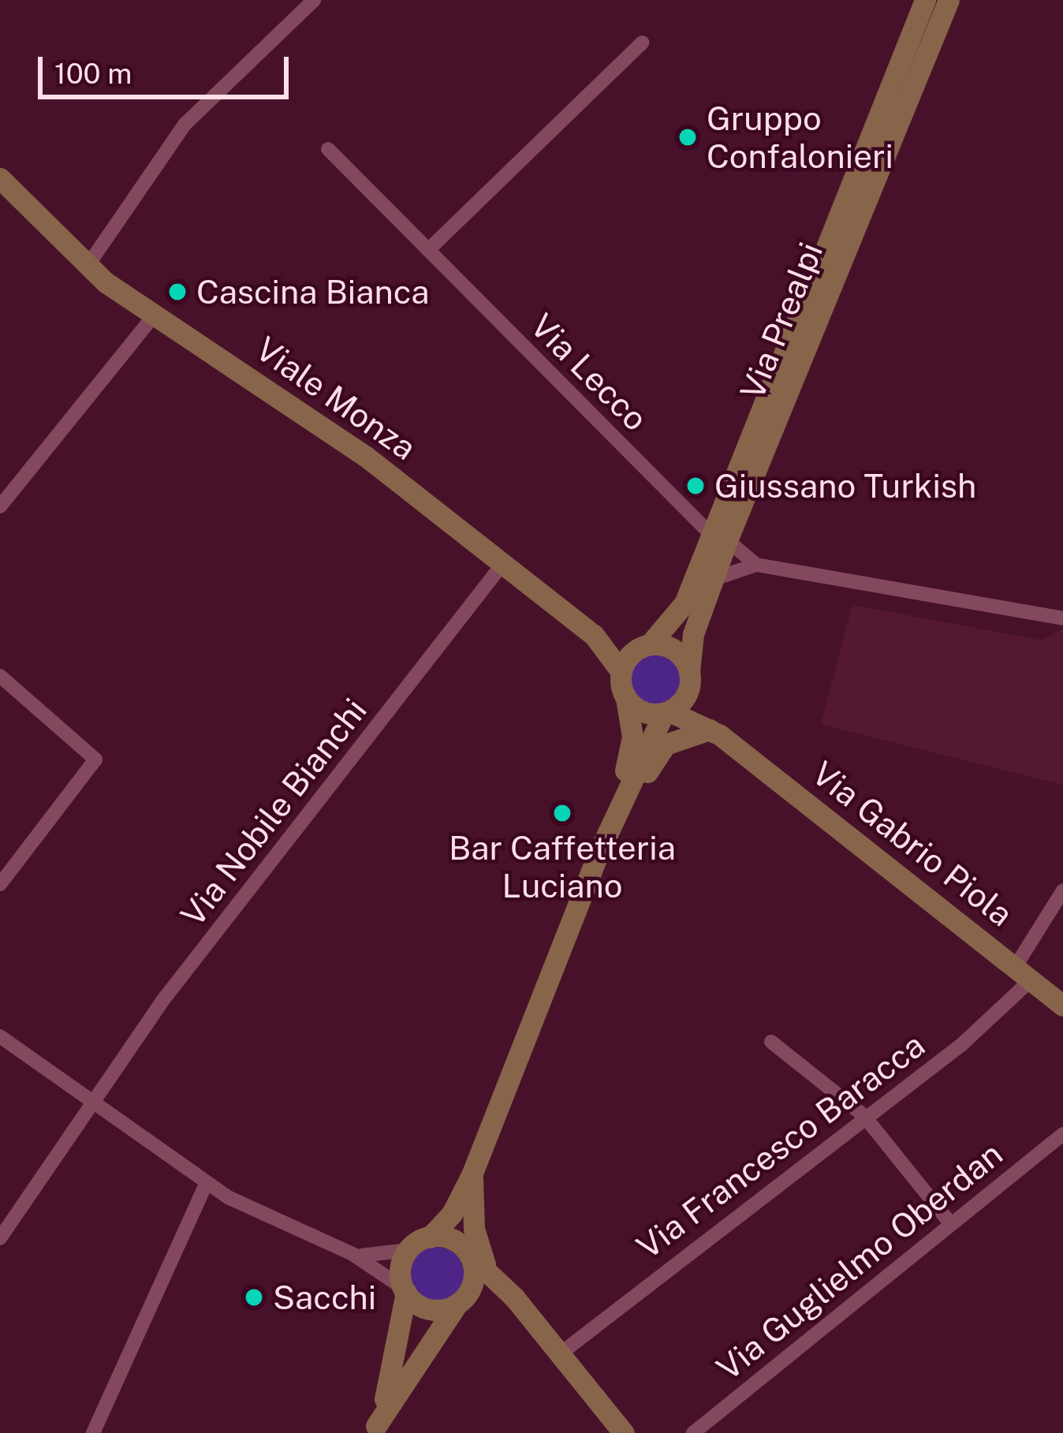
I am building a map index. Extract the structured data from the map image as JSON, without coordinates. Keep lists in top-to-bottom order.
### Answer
{
  "streets": {
    "main road": ["Via Prealpi", "Viale Monza", "Via Gabrio Piola"],
    "street": [
      "Via Lecco",
      "Via Nobile Bianchi",
      "Via Francesco Baracca",
      "Via Guglielmo Oberdan"
    ]
  },
  "crossings": [
    ["Via Prealpi", "Via Lecco"],
    ["Via Prealpi", "Viale Monza"],
    ["Via Prealpi", "Via Gabrio Piola"],
    ["Viale Monza", "Via Nobile Bianchi"],
    ["Viale Monza", "Via Gabrio Piola"],
    ["Via Gabrio Piola", "Via Francesco Baracca"]
  ],
  "places": [
    "Gruppo Confalonieri",
    "Cascina Bianca",
    "Giussano Turkish",
    "Bar Caffetteria Luciano",
    "Sacchi"
  ],
  "scale_bar": "100 m"
}
